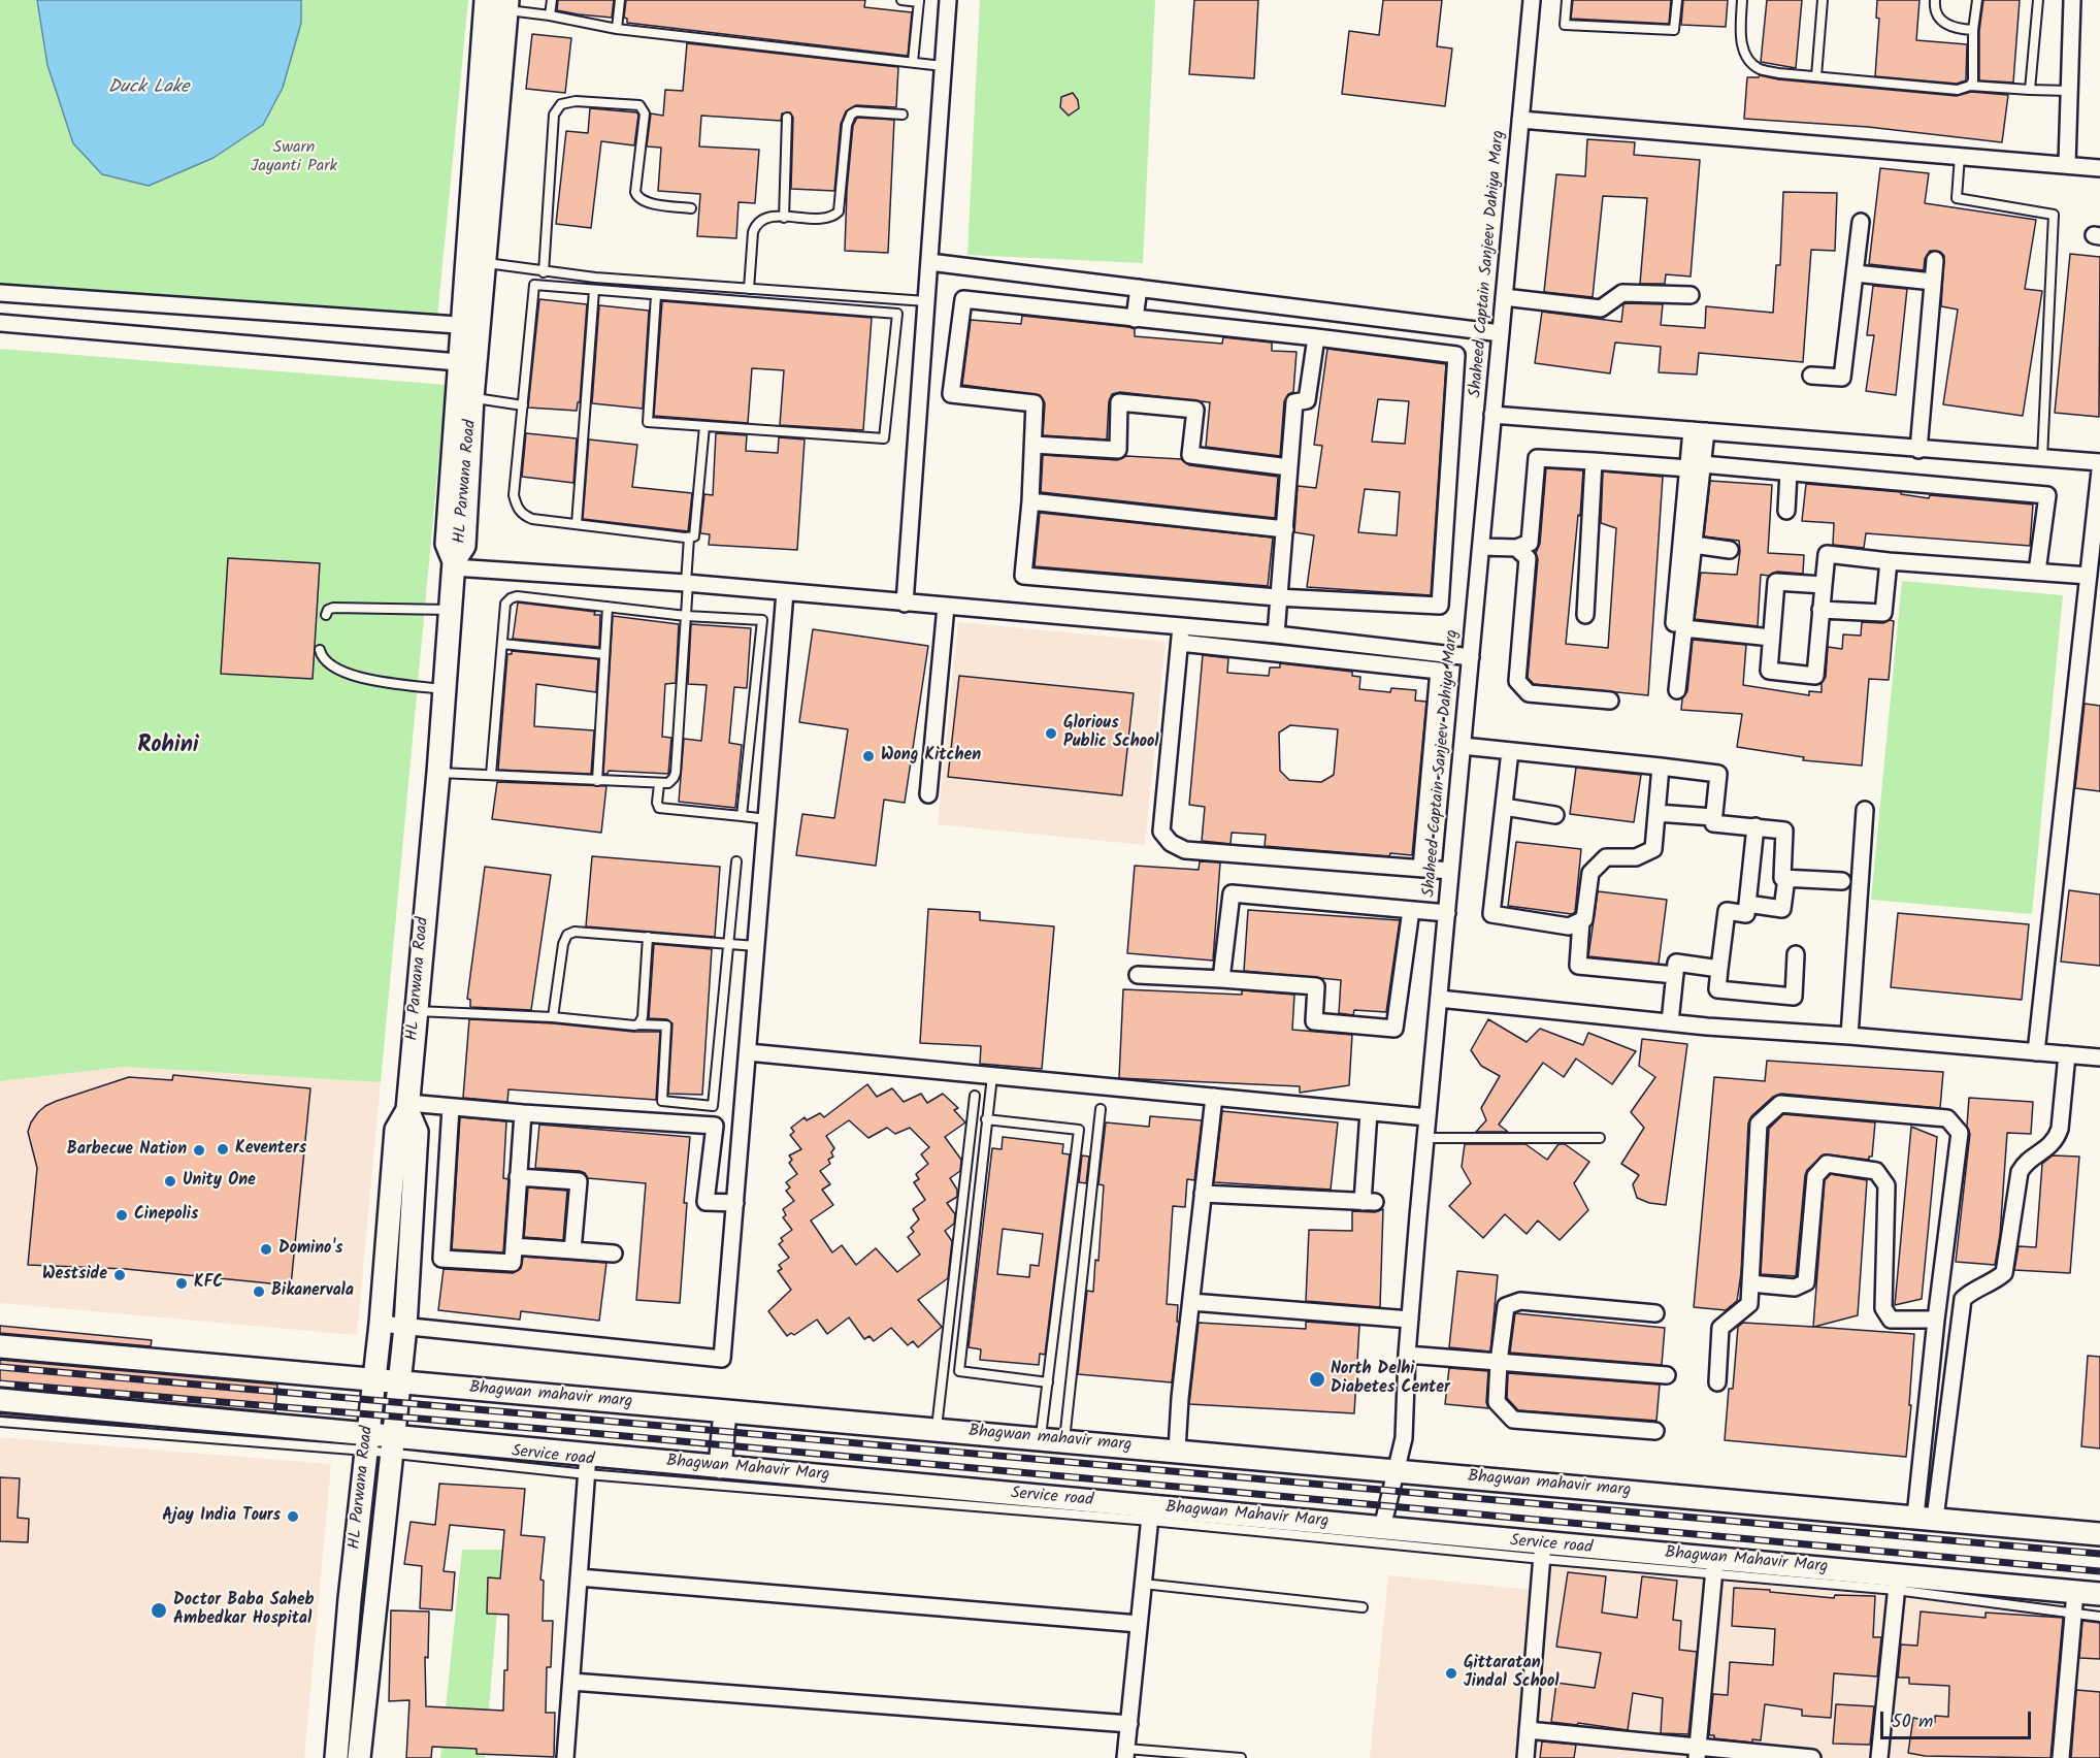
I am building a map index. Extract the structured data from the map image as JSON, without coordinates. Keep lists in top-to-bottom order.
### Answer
{
  "streets": {
    "main road": ["HL Parwana Road", "Bhagwan mahavir marg", "Bhagwan Mahavir Marg"],
    "street": ["Shaheed Captain Sanjeev Dahiya Marg"],
    "lane": ["Service road"]
  },
  "crossings": [
    ["Shaheed Captain Sanjeev Dahiya Marg", "Bhagwan mahavir marg"],
    ["Shaheed Captain Sanjeev Dahiya Marg", "Bhagwan Mahavir Marg"],
    ["HL Parwana Road", "Bhagwan mahavir marg"],
    ["HL Parwana Road", "Bhagwan Mahavir Marg"],
    ["Service road", "Bhagwan Mahavir Marg"]
  ],
  "districts": ["Rohini"],
  "water": ["Duck Lake"],
  "parks": ["Swarn Jayanti Park"],
  "places": [
    "Glorious Public School",
    "Wong Kitchen",
    "Keventers",
    "Barbecue Nation",
    "Unity One",
    "Cinepolis",
    "Domino's",
    "Westside",
    "KFC",
    "Bikanervala",
    "North Delhi Diabetes Center",
    "Ajay India Tours",
    "Doctor Baba Saheb Ambedkar Hospital",
    "Gittaratan Jindal School"
  ],
  "scale_bar": "50 m"
}
